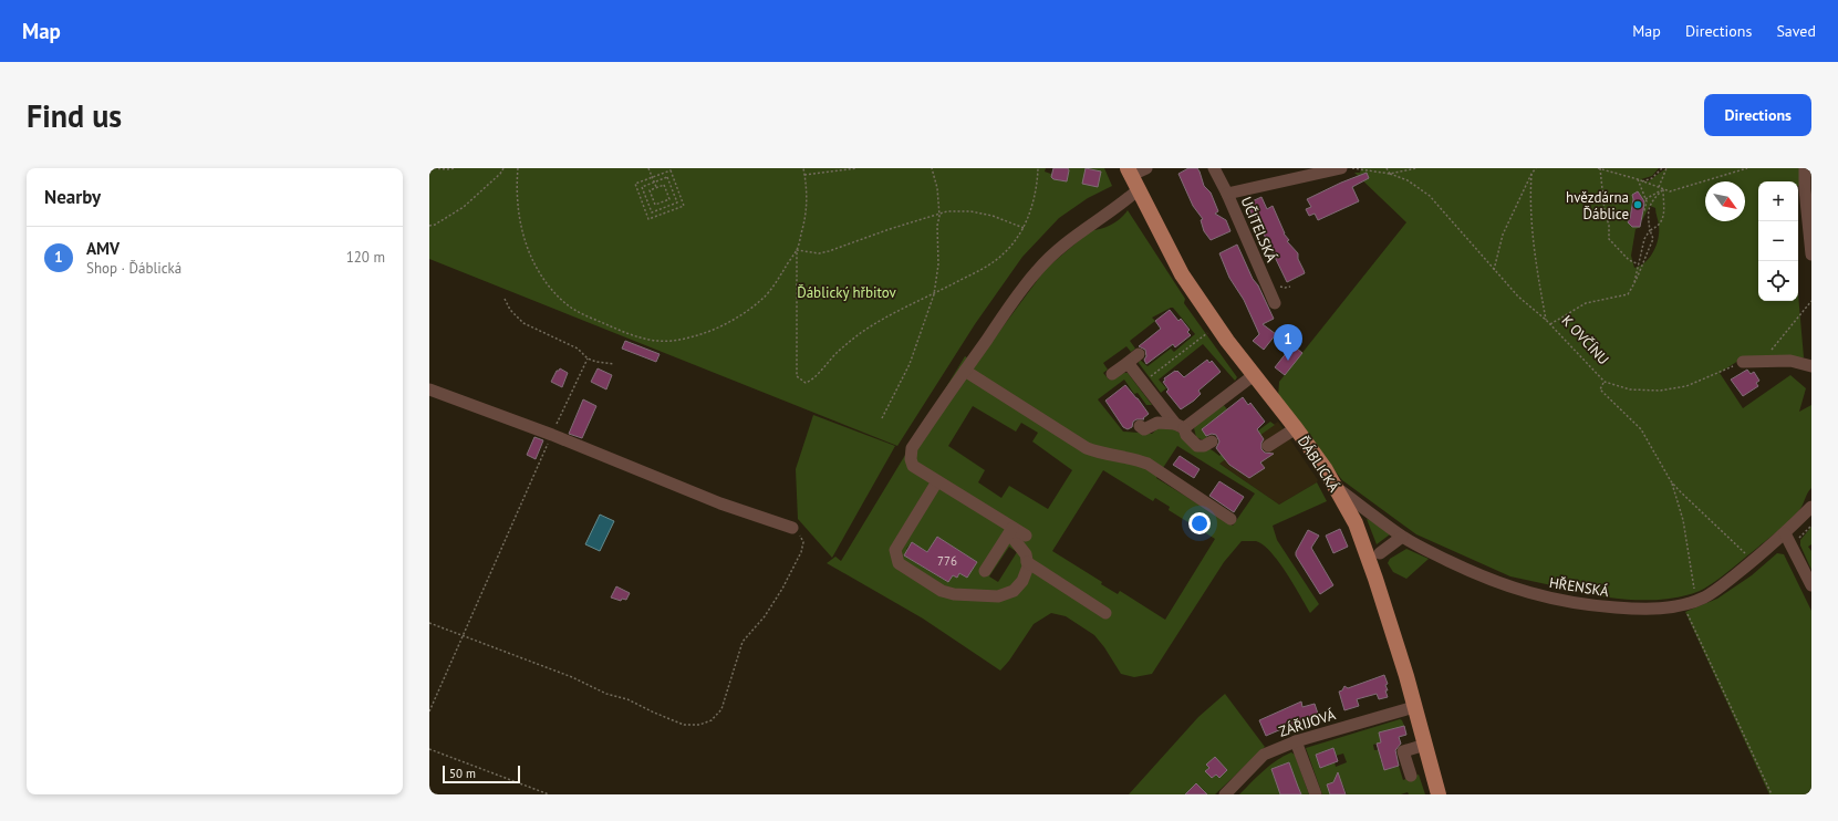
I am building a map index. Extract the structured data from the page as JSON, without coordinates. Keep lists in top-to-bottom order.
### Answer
{
  "streets": {
    "main road": ["ĎÁBLICKÁ"],
    "street": ["UČITELSKÁ", "HŘENSKÁ", "ZÁŘIJOVÁ"],
    "path": ["K OVČÍNU"]
  },
  "crossings": [
    ["ĎÁBLICKÁ", "HŘENSKÁ"],
    ["ĎÁBLICKÁ", "ZÁŘIJOVÁ"]
  ],
  "parks": ["Ďáblický hřbitov"],
  "places": ["hvězdárna Ďáblice"],
  "house_numbers": ["776"],
  "scale_bar": "50 m",
  "north": "bottom right",
  "page": {
    "header": "Map",
    "nav": ["Map", "Directions", "Saved"],
    "buttons": "Directions",
    "title": "Find us",
    "heading": "Nearby",
    "map_buttons": ["+", "−"],
    "list": [
      {
        "mark": "1",
        "name": "AMV",
        "note": "Shop · Ďáblická",
        "value": "120 m"
      }
    ],
    "pins": "1",
    "scale": "50 m"
  }
}
